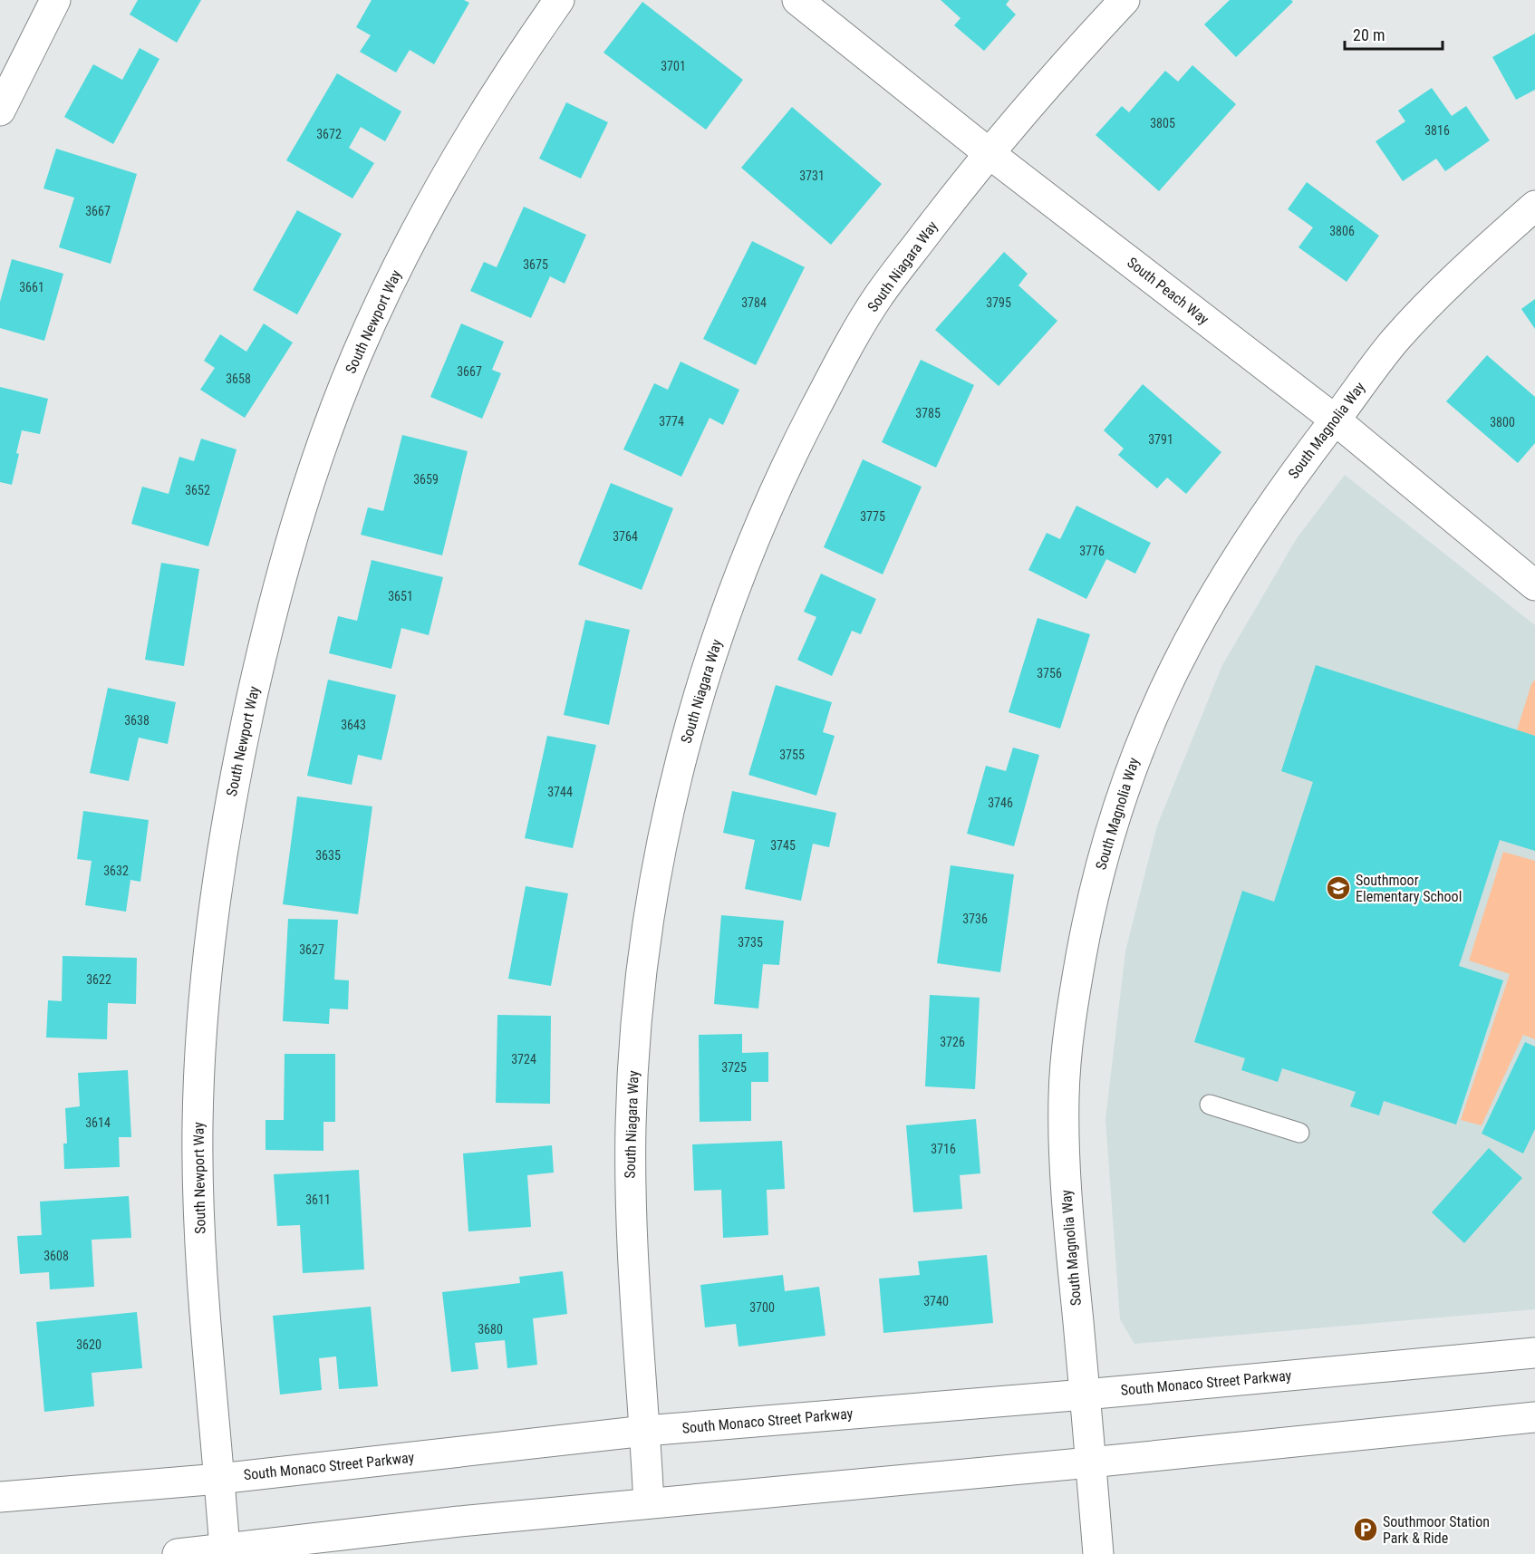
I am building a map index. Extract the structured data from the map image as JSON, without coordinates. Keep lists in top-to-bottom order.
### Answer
{
  "streets": {
    "street": [
      "South Niagara Way",
      "South Peach Way",
      "South Newport Way",
      "South Magnolia Way",
      "South Monaco Street Parkway"
    ]
  },
  "crossings": [
    ["South Niagara Way", "South Peach Way"],
    ["South Niagara Way", "South Monaco Street Parkway"],
    ["South Peach Way", "South Magnolia Way"],
    ["South Newport Way", "South Monaco Street Parkway"],
    ["South Magnolia Way", "South Monaco Street Parkway"]
  ],
  "places": {
    "school or university": ["Southmoor Elementary School"],
    "parking": ["Southmoor Station Park & Ride"]
  },
  "house_numbers": [
    "3701",
    "3805",
    "3816",
    "3672",
    "3731",
    "3667",
    "3806",
    "3675",
    "3661",
    "3784",
    "3795",
    "3667",
    "3658",
    "3785",
    "3774",
    "3800",
    "3791",
    "3659",
    "3652",
    "3775",
    "3764",
    "3776",
    "3651",
    "3756",
    "3638",
    "3643",
    "3755",
    "3744",
    "3746",
    "3745",
    "3635",
    "3632",
    "3736",
    "3735",
    "3627",
    "3622",
    "3726",
    "3724",
    "3725",
    "3614",
    "3716",
    "3611",
    "3608",
    "3740",
    "3700",
    "3680",
    "3620"
  ],
  "scale_bar": "20 m"
}
